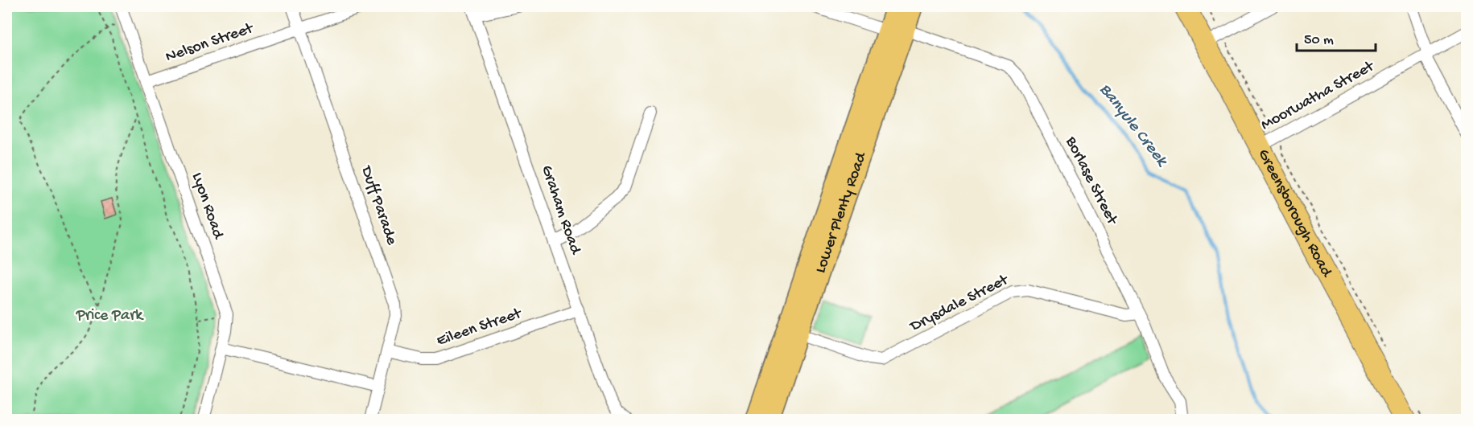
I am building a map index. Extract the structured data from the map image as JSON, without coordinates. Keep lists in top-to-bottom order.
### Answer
{
  "streets": {
    "highway": ["Greensborough Road"],
    "main road": ["Lower Plenty Road"],
    "street": [
      "Nelson Street",
      "Moorwatha Street",
      "Borlase Street",
      "Lyon Road",
      "Duff Parade",
      "Graham Road",
      "Drysdale Street",
      "Eileen Street"
    ]
  },
  "crossings": [
    ["Nelson Street", "Lyon Road"],
    ["Nelson Street", "Duff Parade"],
    ["Moorwatha Street", "Greensborough Road"],
    ["Borlase Street", "Lower Plenty Road"],
    ["Borlase Street", "Drysdale Street"],
    ["Duff Parade", "Eileen Street"],
    ["Graham Road", "Eileen Street"],
    ["Lower Plenty Road", "Drysdale Street"]
  ],
  "water": ["Banyule Creek"],
  "parks": ["Price Park"],
  "scale_bar": "50 m"
}
